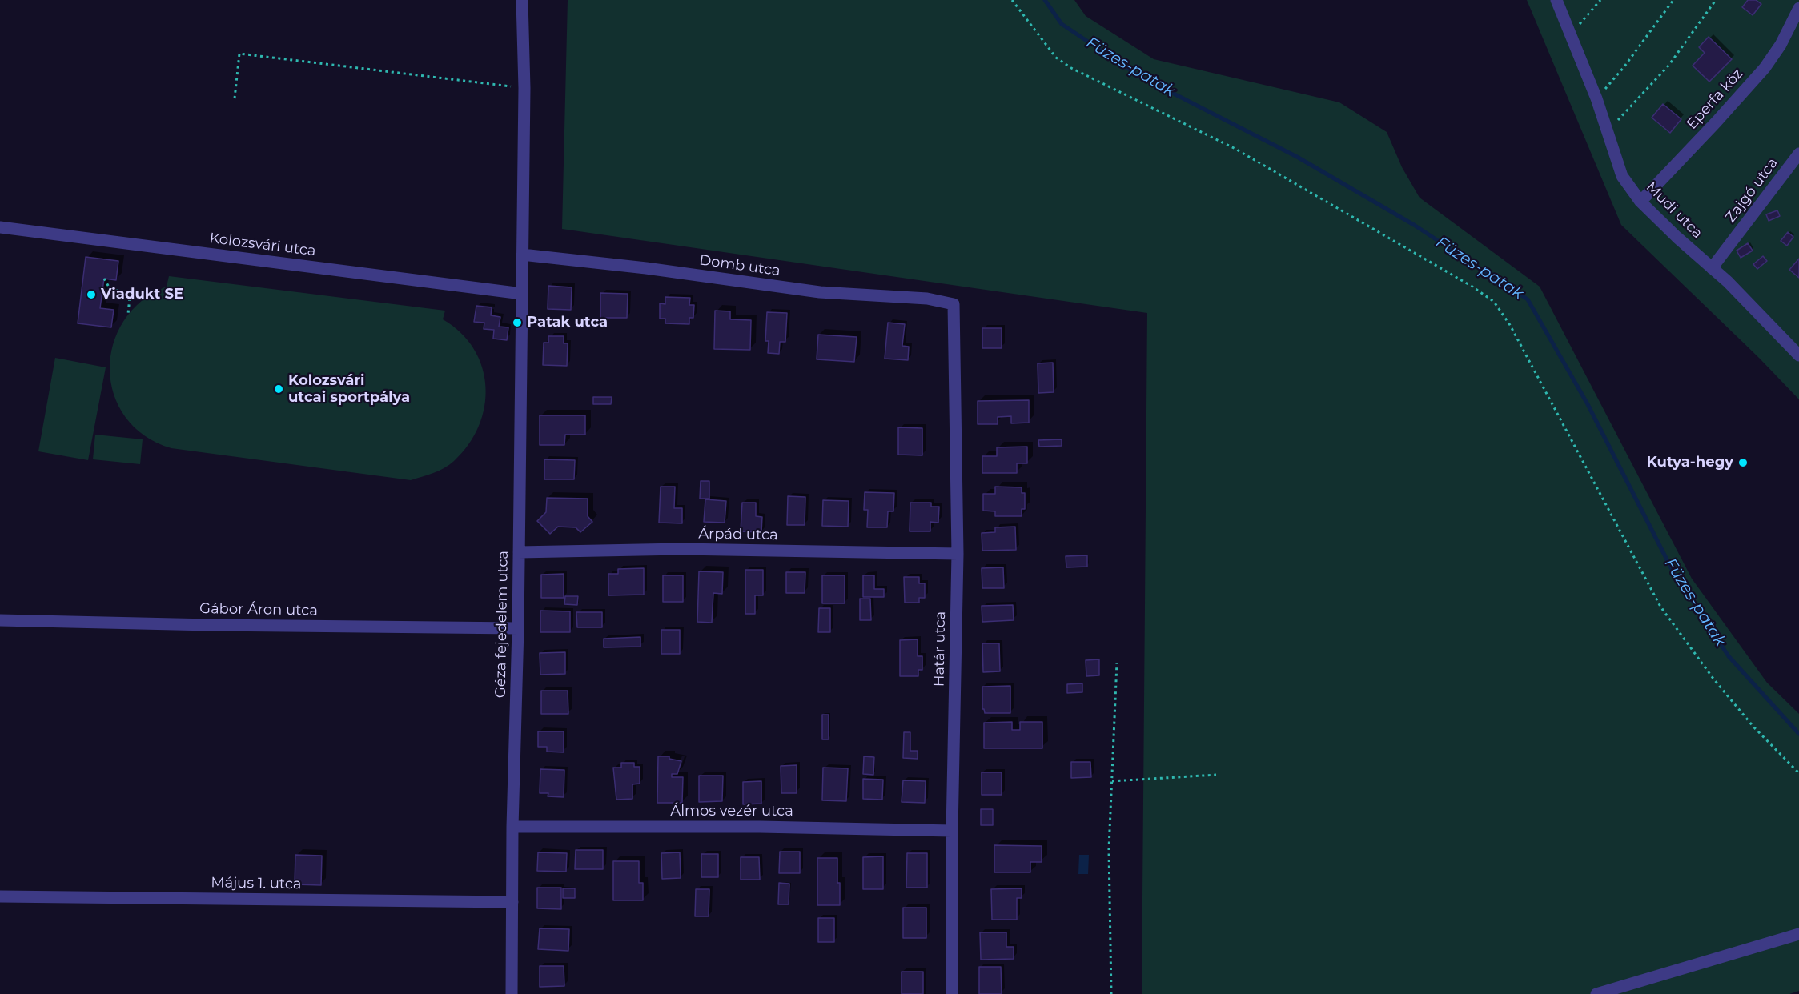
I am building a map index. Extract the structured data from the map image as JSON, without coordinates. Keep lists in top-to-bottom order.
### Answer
{
  "streets": {
    "street": [
      "Eperfa köz",
      "Zajgó utca",
      "Mudi utca",
      "Kolozsvári utca",
      "Domb utca",
      "Árpád utca",
      "Gábor Áron utca",
      "Géza fejedelem utca",
      "Határ utca",
      "Álmos vezér utca",
      "Május 1. utca"
    ]
  },
  "crossings": [
    ["Eperfa köz", "Mudi utca"],
    ["Zajgó utca", "Mudi utca"],
    ["Kolozsvári utca", "Géza fejedelem utca"],
    ["Domb utca", "Géza fejedelem utca"],
    ["Domb utca", "Határ utca"],
    ["Árpád utca", "Géza fejedelem utca"],
    ["Árpád utca", "Határ utca"],
    ["Gábor Áron utca", "Géza fejedelem utca"],
    ["Géza fejedelem utca", "Álmos vezér utca"],
    ["Géza fejedelem utca", "Május 1. utca"],
    ["Határ utca", "Álmos vezér utca"]
  ],
  "water": ["Füzes-patak"],
  "places": [
    "Viadukt SE",
    "Patak utca",
    "Kolozsvári utcai sportpálya",
    "Kutya-hegy"
  ]
}
